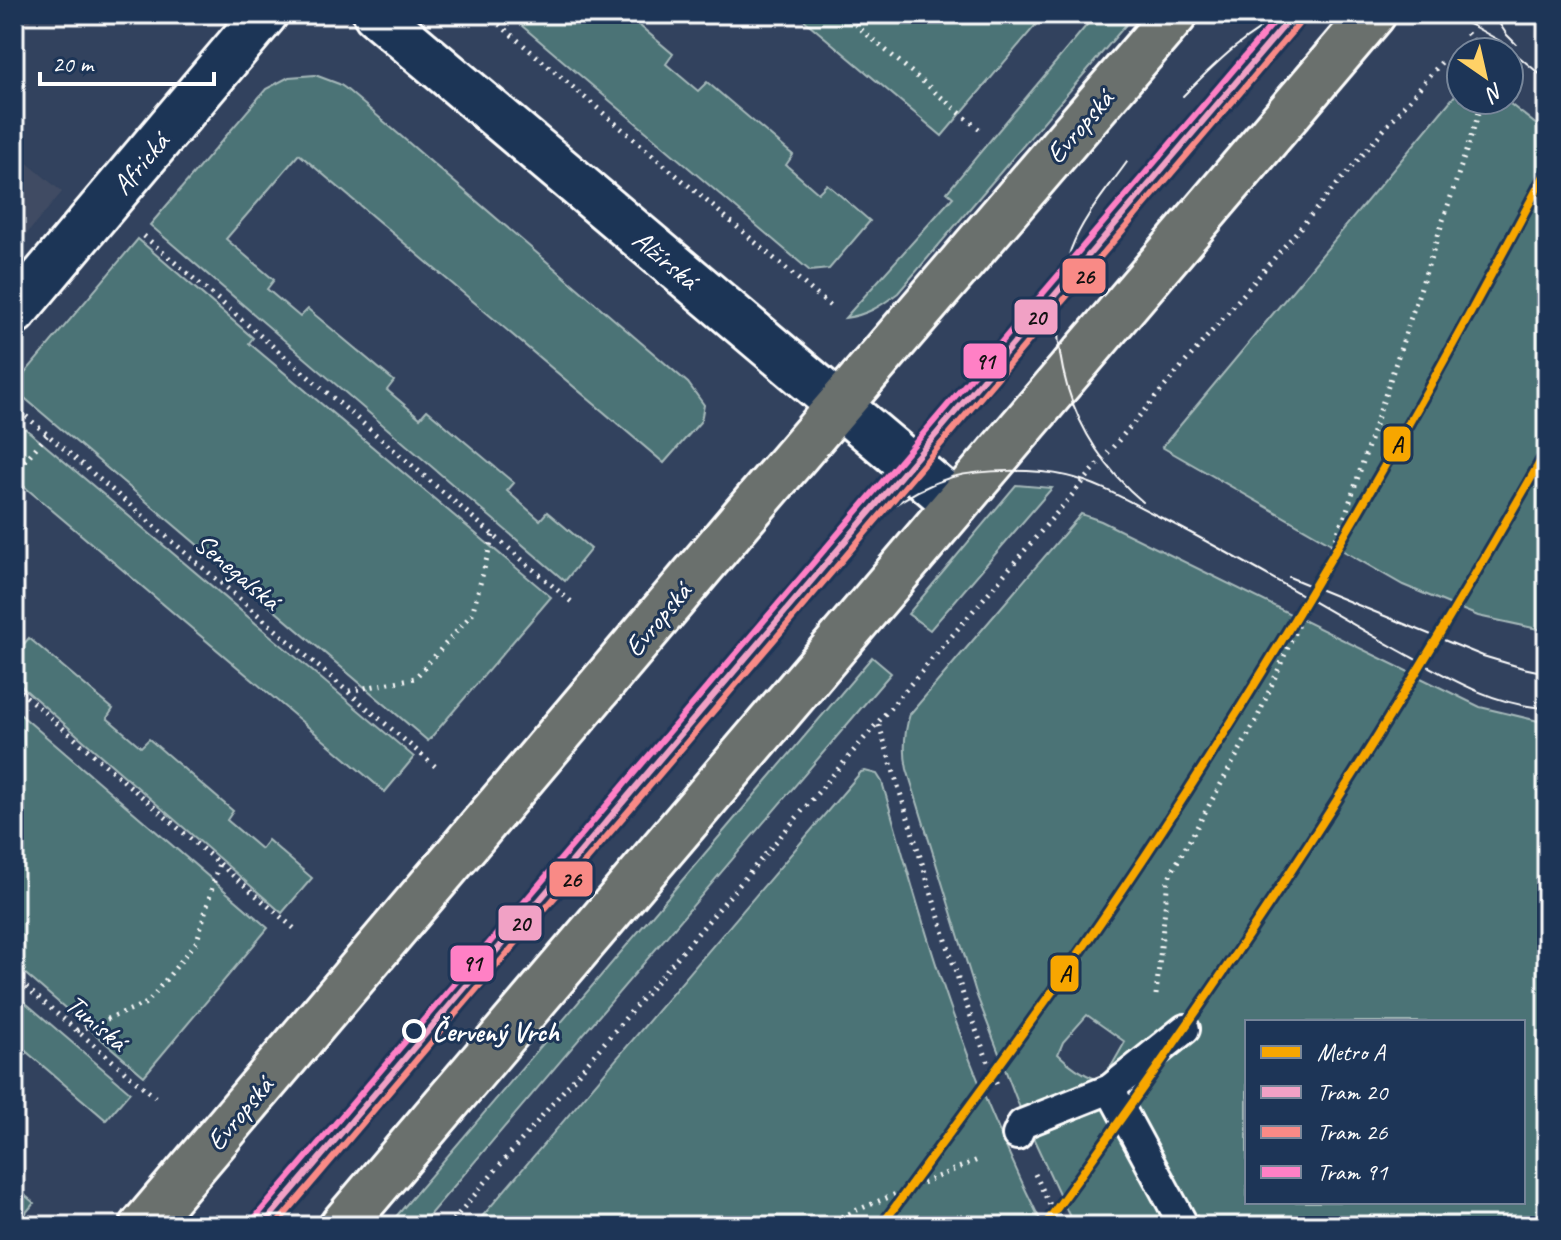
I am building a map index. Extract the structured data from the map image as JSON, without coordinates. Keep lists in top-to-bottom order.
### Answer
{
  "streets": {
    "main road": ["Evropská"],
    "street": ["Africká", "Alžírská"],
    "path": ["Senegalská", "Tuniská"]
  },
  "crossings": [
    ["Evropská", "Alžírská"]
  ],
  "places": ["Červený Vrch"],
  "lines": [
    "tram line 20",
    "tram line 91",
    "tram line 26",
    "metro line A"
  ],
  "legend": [
    "Metro A",
    "Tram 20",
    "Tram 26",
    "Tram 91"
  ],
  "scale_bar": "20 m",
  "north": "bottom right"
}
